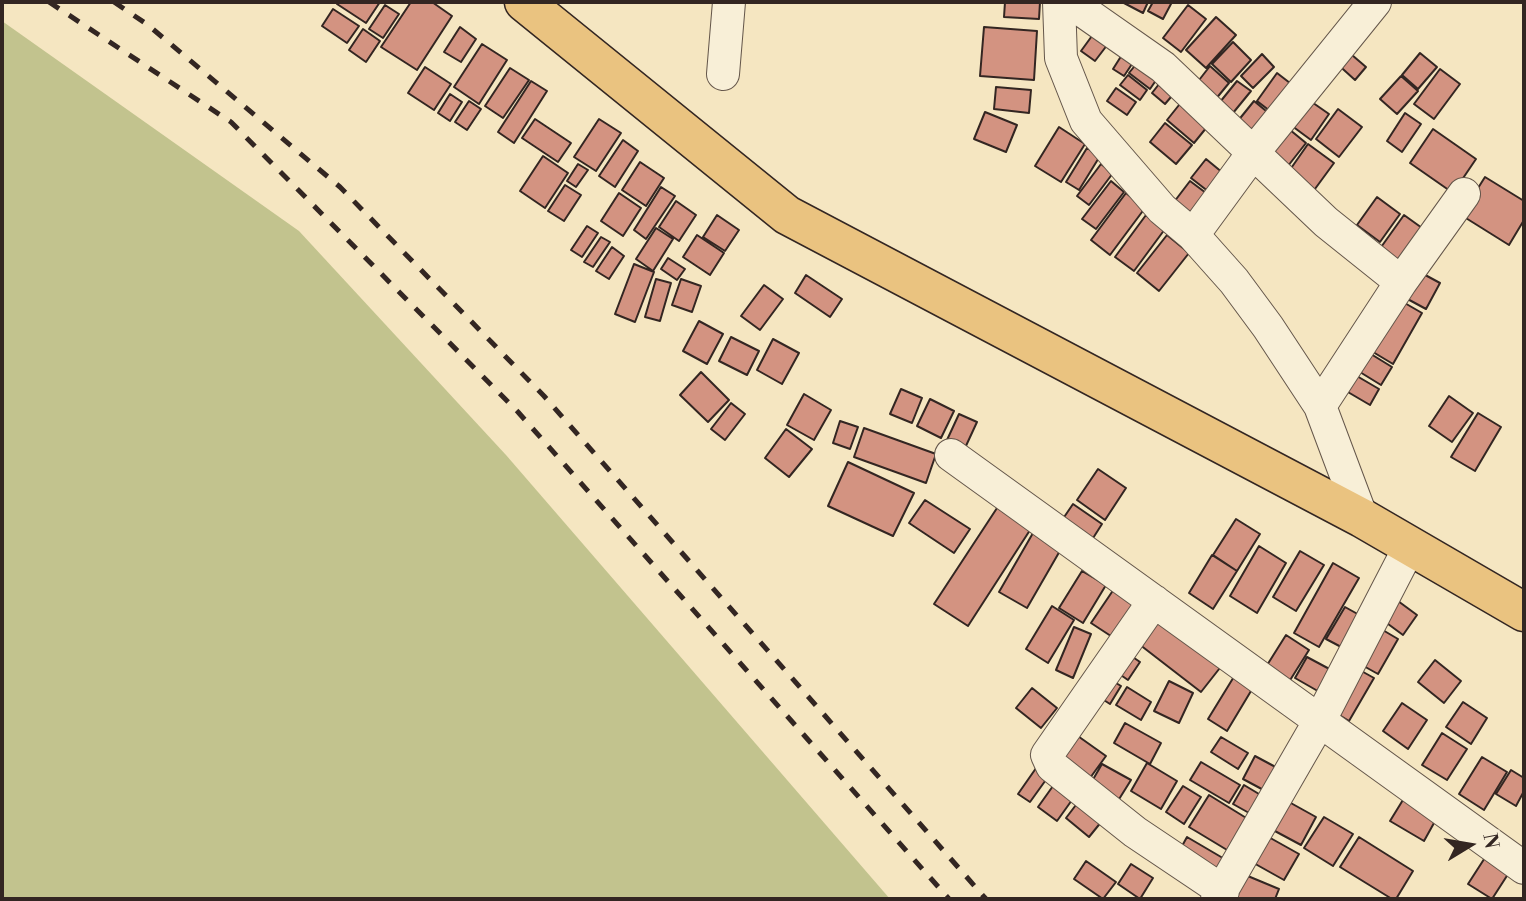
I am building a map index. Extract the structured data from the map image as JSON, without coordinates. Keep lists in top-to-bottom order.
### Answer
{
  "north": "right"
}
